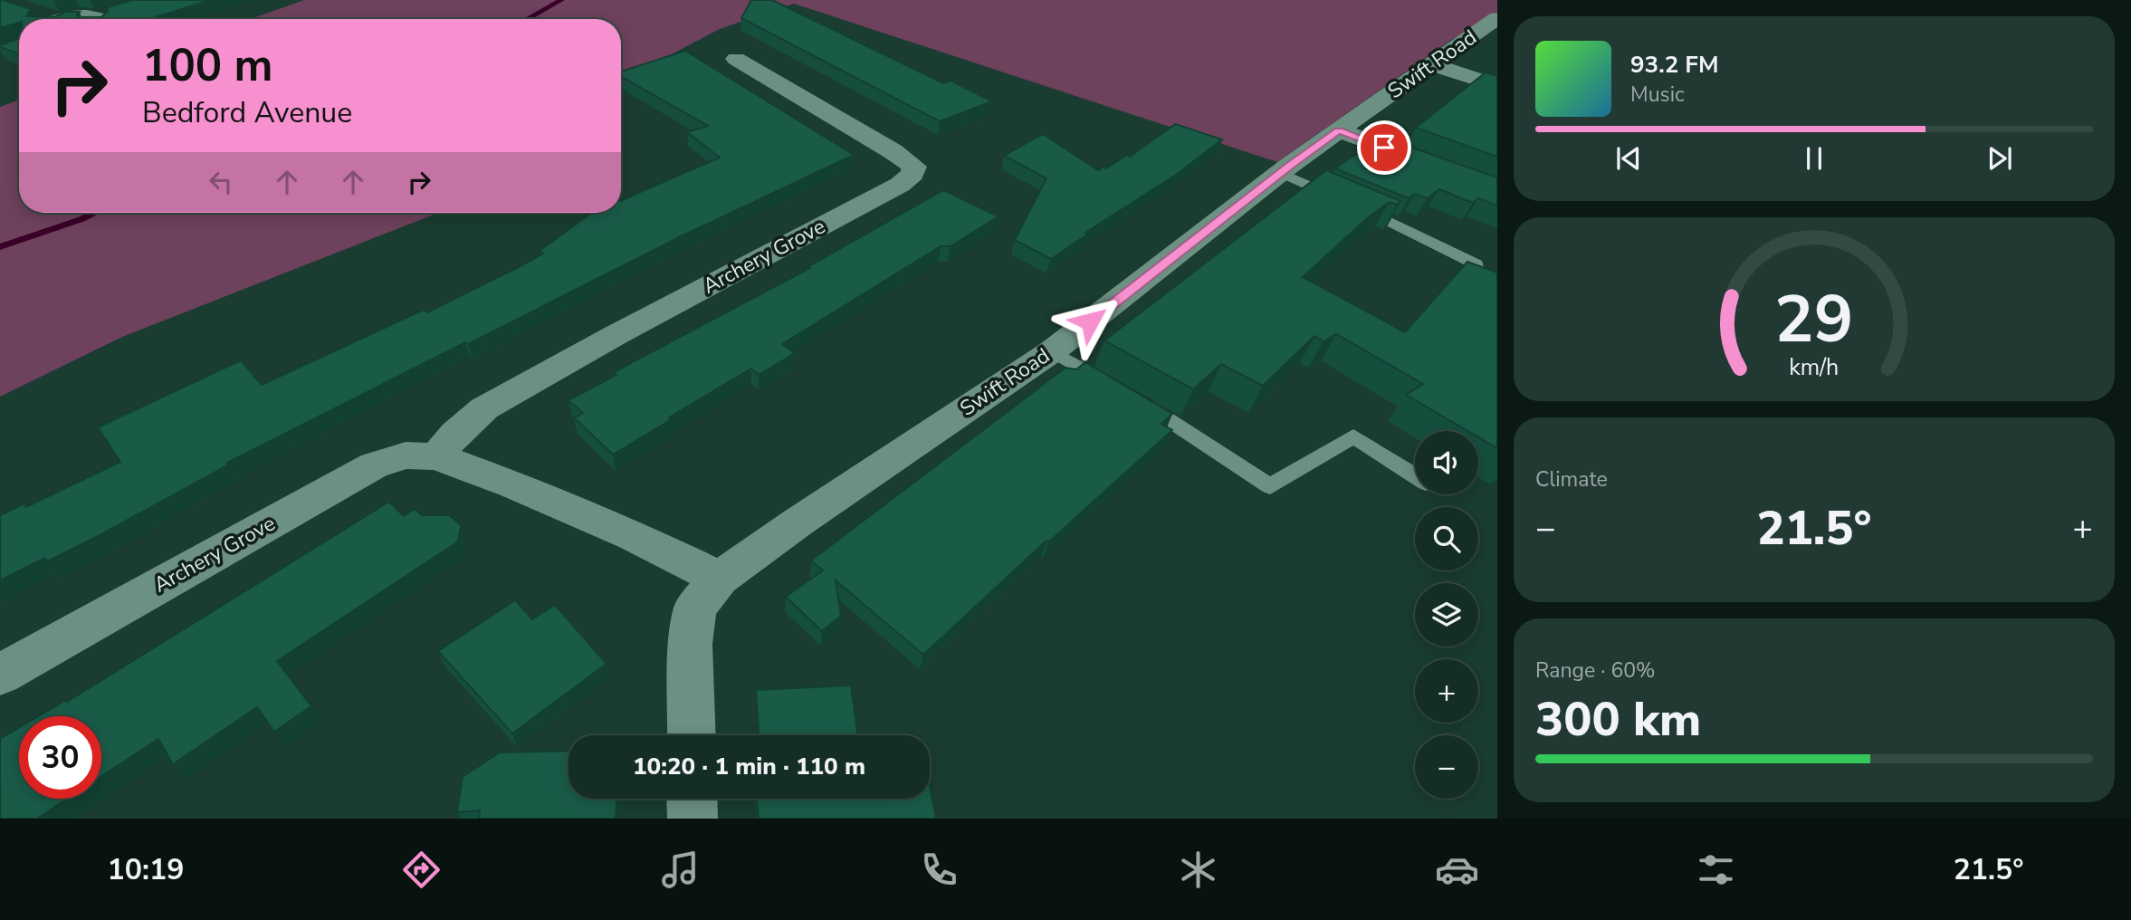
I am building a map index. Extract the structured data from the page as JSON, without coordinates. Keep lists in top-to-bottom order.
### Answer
{
  "streets": {
    "street": ["Swift Road", "Archery Grove"]
  },
  "crossings": [
    ["Swift Road", "Archery Grove"]
  ],
  "page": {
    "turn": ["100 m", "Bedford Avenue"],
    "song": ["93.2 FM", "Music"],
    "tile": [
      "Climate",
      ["Range · 60%", "300 km"]
    ],
    "map_buttons": ["+", "−"],
    "heat": ["−", "21.5°", "+"],
    "limit": "30",
    "trip": "10:20 · 1 min · 110 m",
    "tabs": ["10:19", "21.5°"],
    "gauge": ["29", "km/h"]
  }
}
